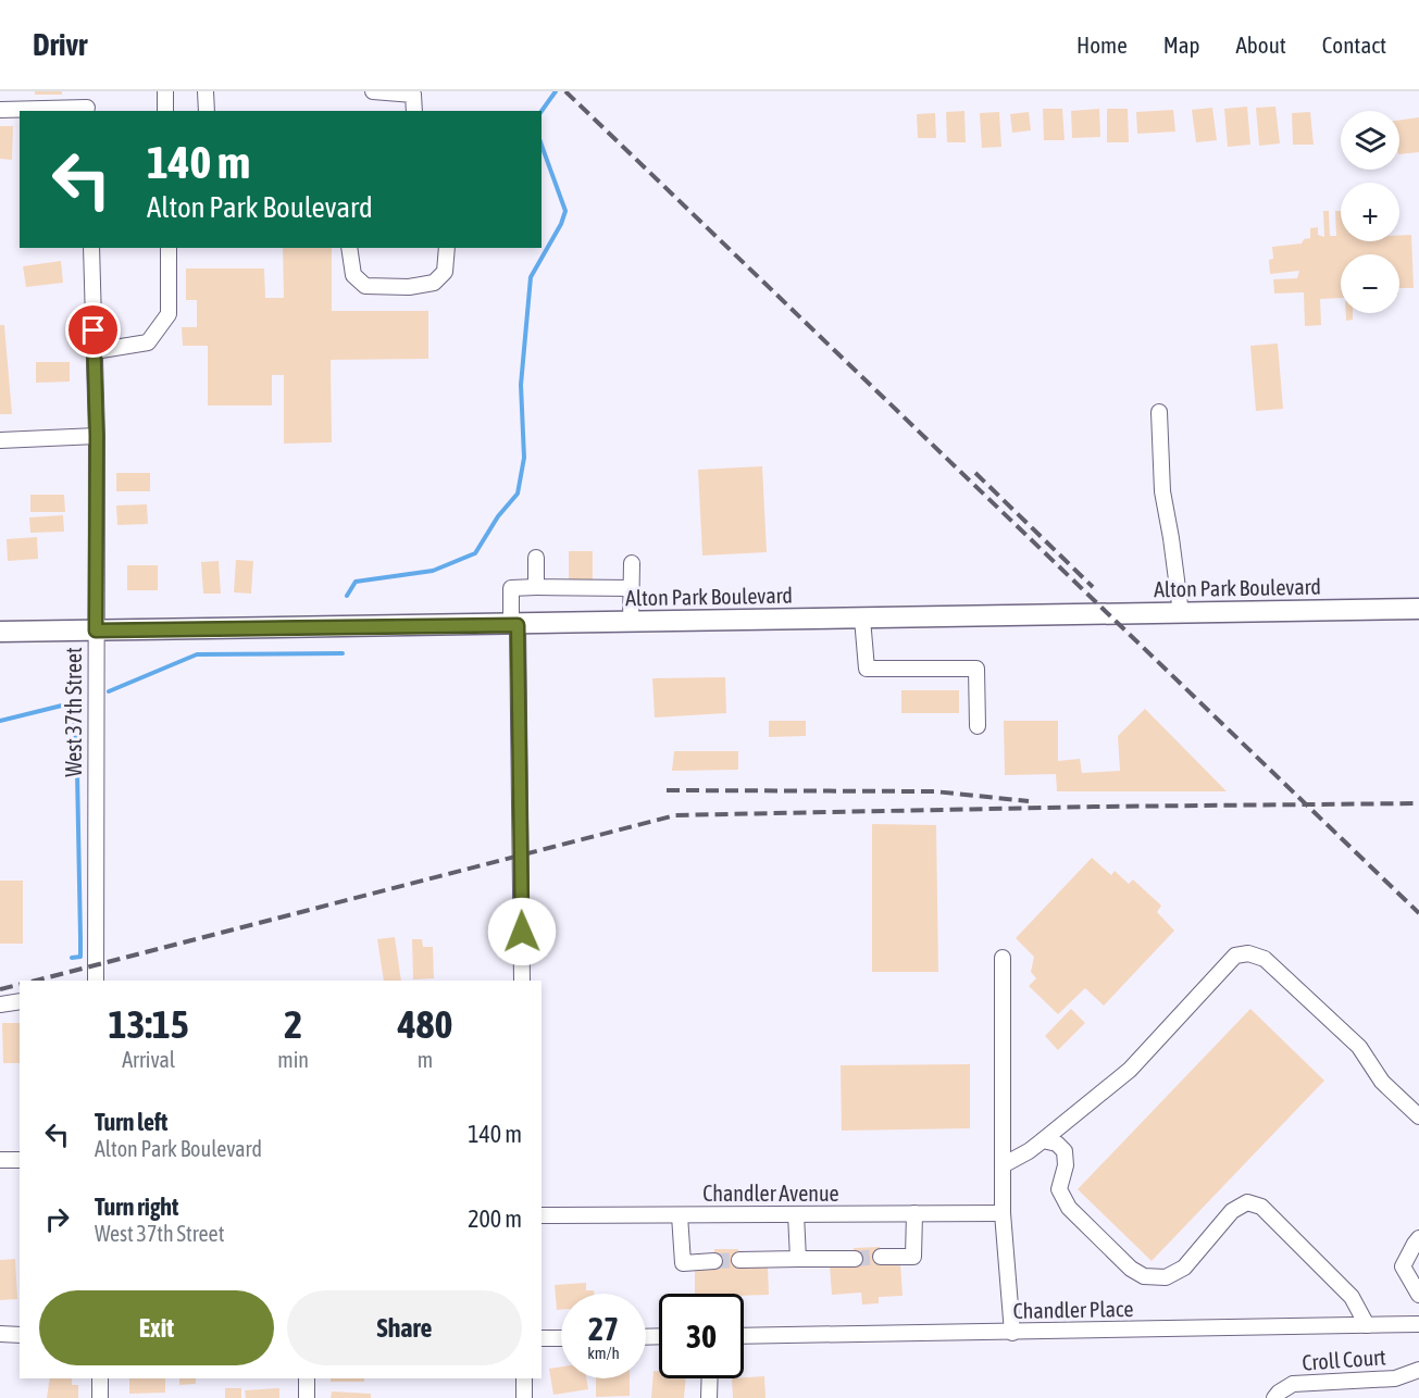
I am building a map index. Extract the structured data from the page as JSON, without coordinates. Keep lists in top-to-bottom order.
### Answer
{
  "streets": {
    "main road": ["Alton Park Boulevard"],
    "street": [
      "West 37th Street",
      "Chandler Avenue",
      "Chandler Place",
      "Croll Court"
    ]
  },
  "crossings": [
    ["Alton Park Boulevard", "West 37th Street"]
  ],
  "page": {
    "header": "Drivr",
    "nav": [
      "Home",
      "Map",
      "About",
      "Contact"
    ],
    "map_buttons": ["+", "−"],
    "turn": ["140 m", "Alton Park Boulevard"],
    "eta": [
      "13:15",
      "Arrival",
      "2",
      "min",
      "480",
      "m"
    ],
    "list": [
      {
        "name": "Turn left",
        "note": "Alton Park Boulevard",
        "value": "140 m"
      },
      {
        "name": "Turn right",
        "note": "West 37th Street",
        "value": "200 m"
      }
    ],
    "buttons": ["Exit", "Share"],
    "speed": "27 km/h",
    "limit": "30"
  }
}
